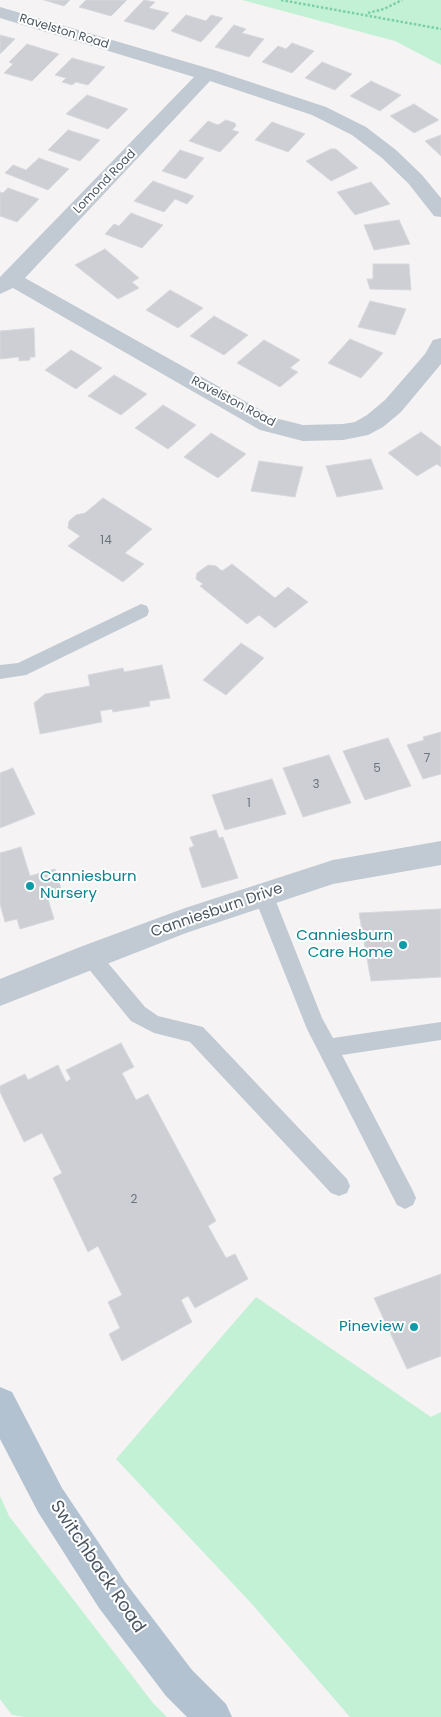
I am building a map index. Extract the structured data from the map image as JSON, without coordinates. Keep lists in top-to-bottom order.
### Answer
{
  "streets": {
    "main road": ["Switchback Road"],
    "street": ["Ravelston Road", "Lomond Road", "Canniesburn Drive"]
  },
  "crossings": [
    ["Ravelston Road", "Lomond Road"]
  ],
  "places": ["Canniesburn Nursery", "Canniesburn Care Home", "Pineview"],
  "house_numbers": [
    "14",
    "7",
    "5",
    "3",
    "1",
    "2"
  ]
}
